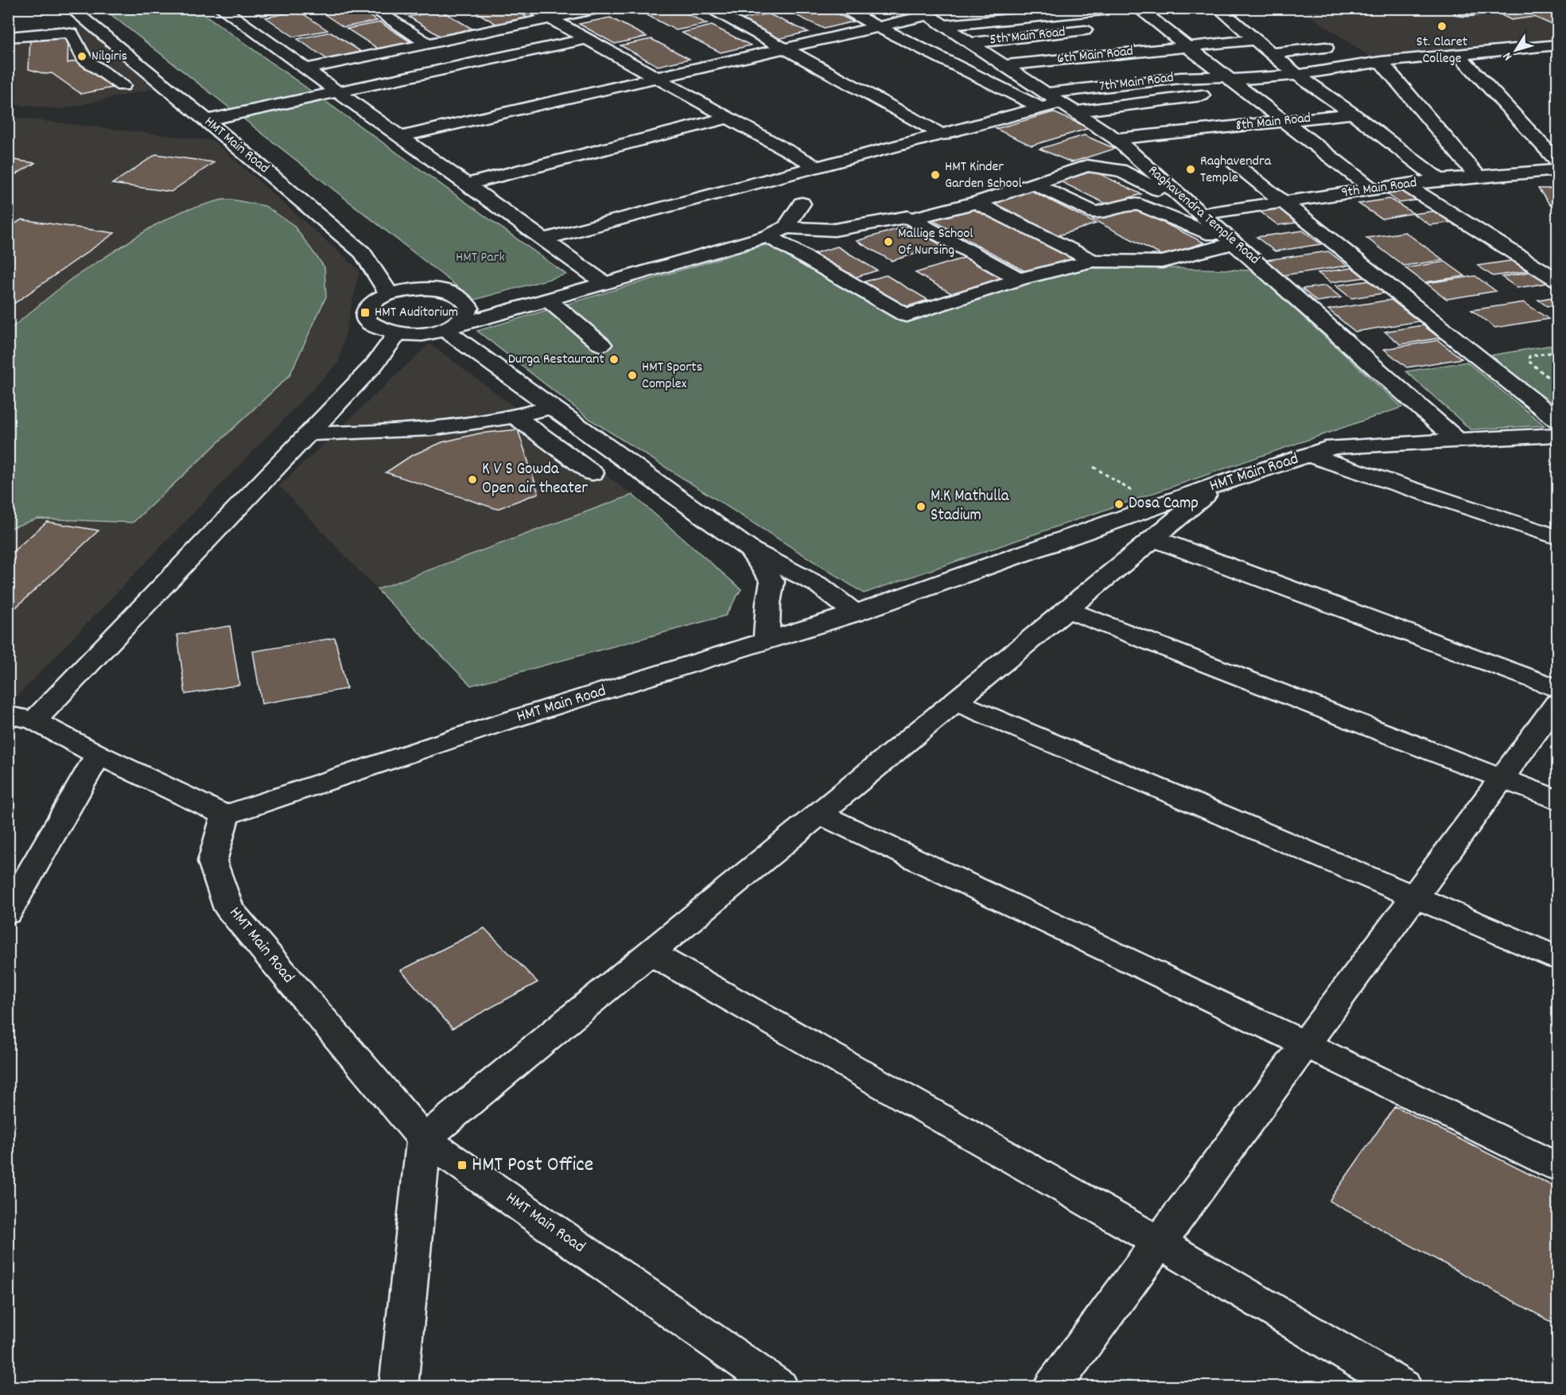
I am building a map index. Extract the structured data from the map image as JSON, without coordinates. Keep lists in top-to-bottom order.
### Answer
{
  "streets": {
    "street": [
      "5th Main Road",
      "6th Main Road",
      "7th Main Road",
      "8th Main Road",
      "HMT Main Road",
      "9th Main Road",
      "Raghavendra Temple Road"
    ]
  },
  "crossings": [
    ["5th Main Road", "Raghavendra Temple Road"],
    ["6th Main Road", "Raghavendra Temple Road"],
    ["7th Main Road", "Raghavendra Temple Road"],
    ["8th Main Road", "Raghavendra Temple Road"],
    ["HMT Main Road", "Raghavendra Temple Road"],
    ["9th Main Road", "Raghavendra Temple Road"]
  ],
  "parks": ["HMT Park"],
  "places": {
    "other": [
      "St. Claret College",
      "Nilgiris",
      "Raghavendra Temple",
      "HMT Kinder Garden School",
      "Mallige School Of Nursing",
      "Durga Restaurant",
      "HMT Sports Complex",
      "K V S Gowda Open air theater",
      "Dosa Camp",
      "M.K Mathulla Stadium"
    ],
    "transit": ["HMT Auditorium", "HMT Post Office"]
  },
  "north": "bottom left"
}
